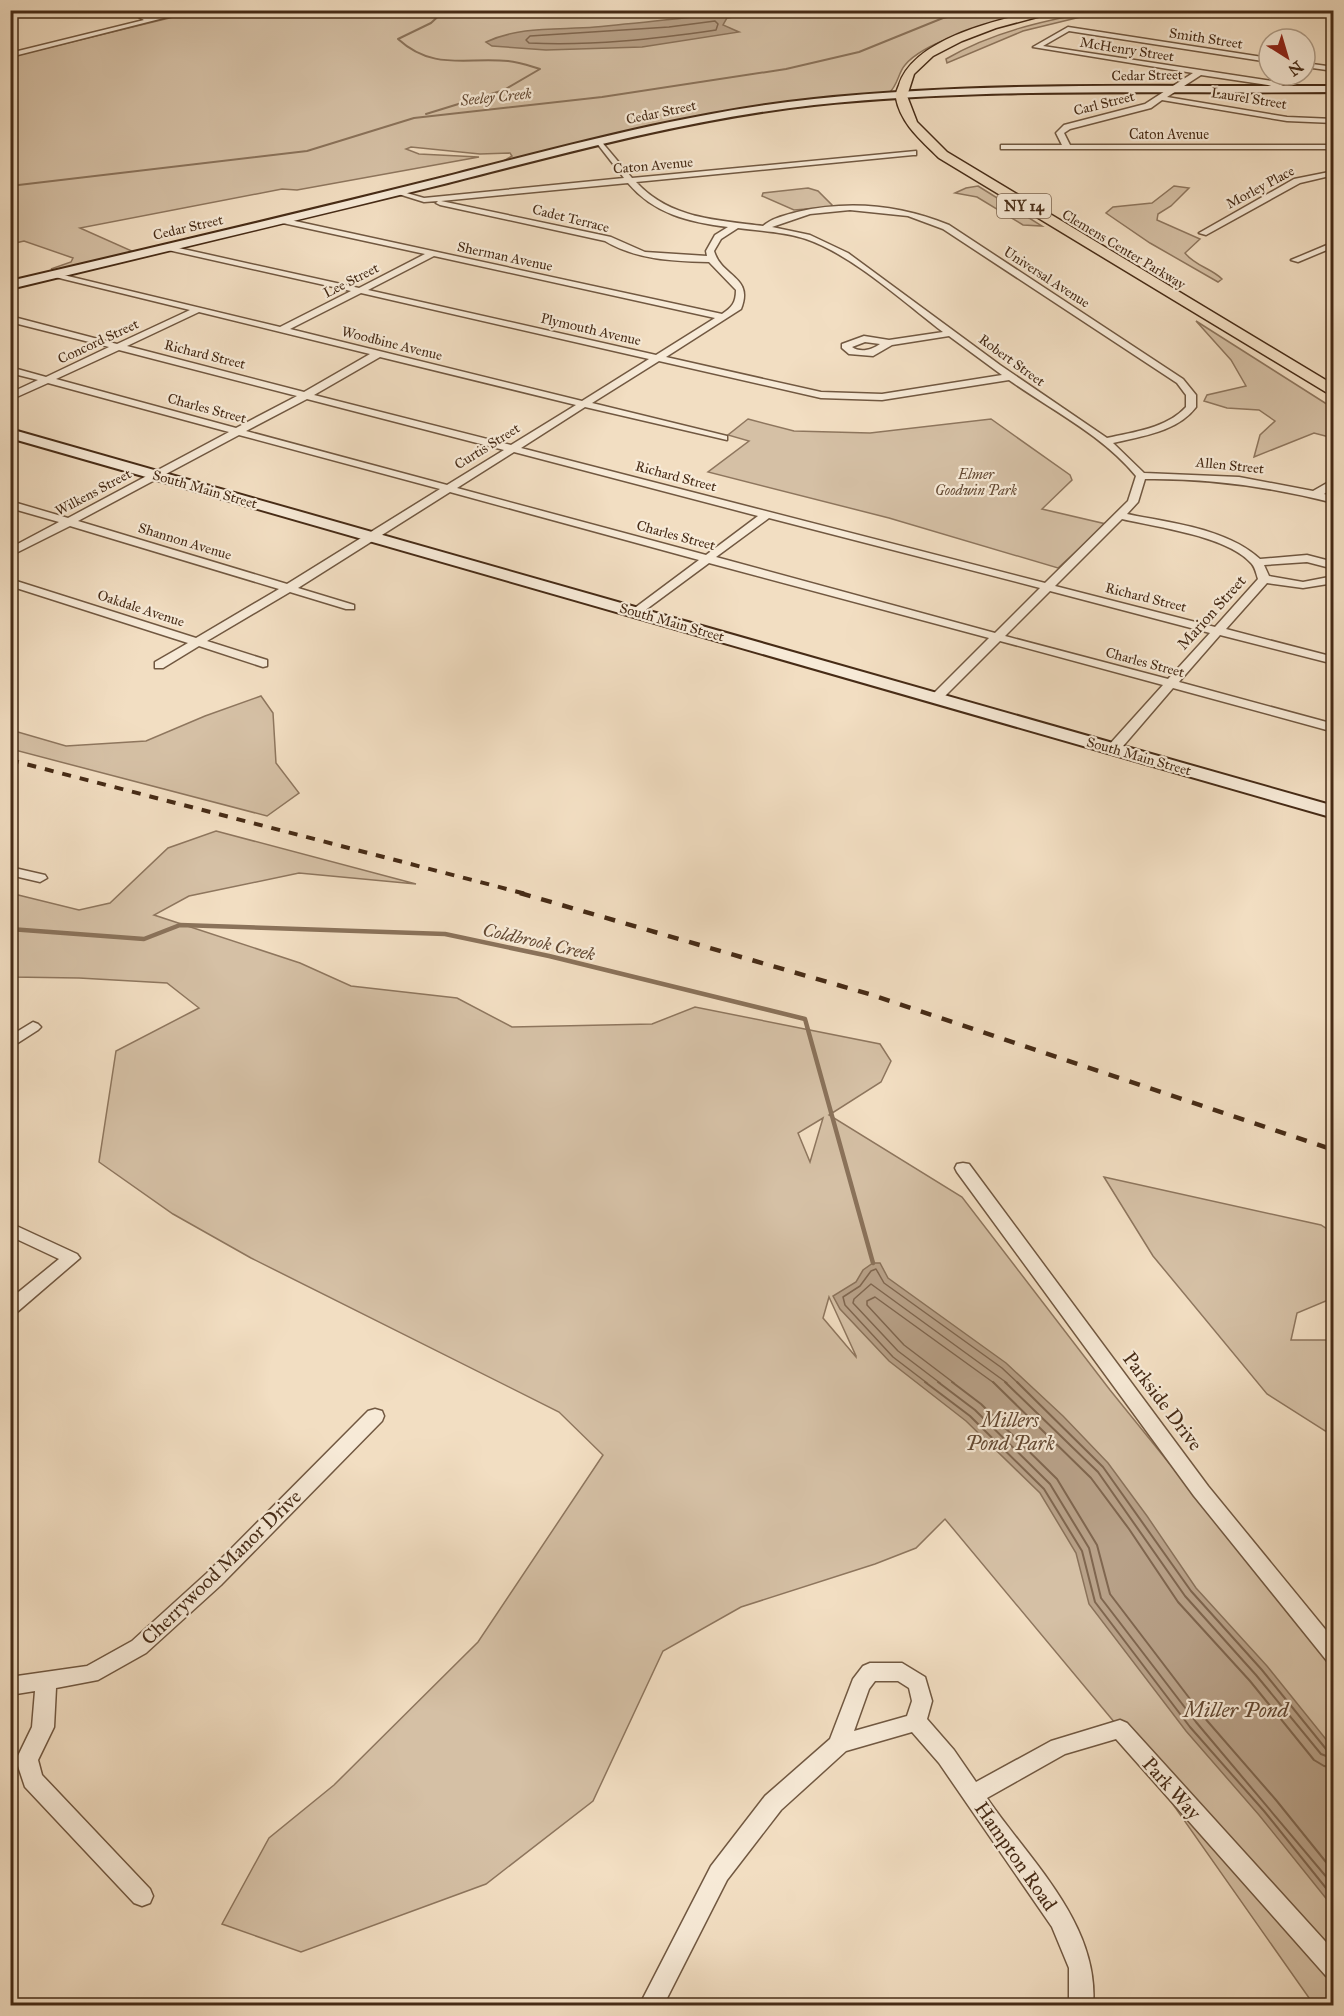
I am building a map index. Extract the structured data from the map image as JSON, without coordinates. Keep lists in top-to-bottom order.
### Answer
{
  "streets": {
    "main road": [
      "Cedar Street",
      "NY 14",
      "Clemens Center Parkway",
      "South Main Street"
    ],
    "street": [
      "Smith Street",
      "McHenry Street",
      "Laurel Street",
      "Carl Street",
      "Caton Avenue",
      "Morley Place",
      "Cadet Terrace",
      "Sherman Avenue",
      "Universal Avenue",
      "Lee Street",
      "Plymouth Avenue",
      "Concord Street",
      "Woodbine Avenue",
      "Richard Street",
      "Robert Street",
      "Charles Street",
      "Curtis Street",
      "Allen Street",
      "Wilkens Street",
      "Shannon Avenue",
      "Oakdale Avenue",
      "Marion Street",
      "Parkside Drive",
      "Cherrywood Manor Drive",
      "Park Way",
      "Hampton Road"
    ]
  },
  "crossings": [
    ["Smith Street", "McHenry Street"],
    ["McHenry Street", "Cedar Street"],
    ["McHenry Street", "Carl Street"],
    ["Cedar Street", "Carl Street"],
    ["Cedar Street", "Caton Avenue"],
    ["Cedar Street", "Clemens Center Parkway"],
    ["Cedar Street", "Sherman Avenue"],
    ["Cedar Street", "Plymouth Avenue"],
    ["Cedar Street", "Woodbine Avenue"],
    ["Cedar Street", "Robert Street"],
    ["Laurel Street", "Carl Street"],
    ["Carl Street", "Caton Avenue"],
    ["Caton Avenue", "Cadet Terrace"],
    ["Caton Avenue", "Robert Street"],
    ["Cadet Terrace", "Curtis Street"],
    ["Sherman Avenue", "Lee Street"],
    ["Sherman Avenue", "Curtis Street"],
    ["Universal Avenue", "Robert Street"],
    ["Lee Street", "Plymouth Avenue"],
    ["Lee Street", "Woodbine Avenue"],
    ["Plymouth Avenue", "Robert Street"],
    ["Plymouth Avenue", "Curtis Street"],
    ["Concord Street", "Woodbine Avenue"],
    ["Concord Street", "Richard Street"],
    ["Concord Street", "Charles Street"],
    ["Woodbine Avenue", "Curtis Street"],
    ["Woodbine Avenue", "Wilkens Street"],
    ["Richard Street", "Curtis Street"],
    ["Richard Street", "Wilkens Street"],
    ["Richard Street", "Marion Street"],
    ["Robert Street", "Allen Street"],
    ["Charles Street", "Curtis Street"],
    ["Charles Street", "Wilkens Street"],
    ["Charles Street", "Marion Street"],
    ["Curtis Street", "South Main Street"],
    ["Curtis Street", "Shannon Avenue"],
    ["Curtis Street", "Oakdale Avenue"],
    ["South Main Street", "Wilkens Street"],
    ["South Main Street", "Marion Street"],
    ["Wilkens Street", "Shannon Avenue"],
    ["Park Way", "Hampton Road"]
  ],
  "water": ["Seeley Creek", "Coldbrook Creek", "Miller Pond"],
  "parks": ["Elmer Goodwin Park", "Millers Pond Park"],
  "north": "bottom right"
}
